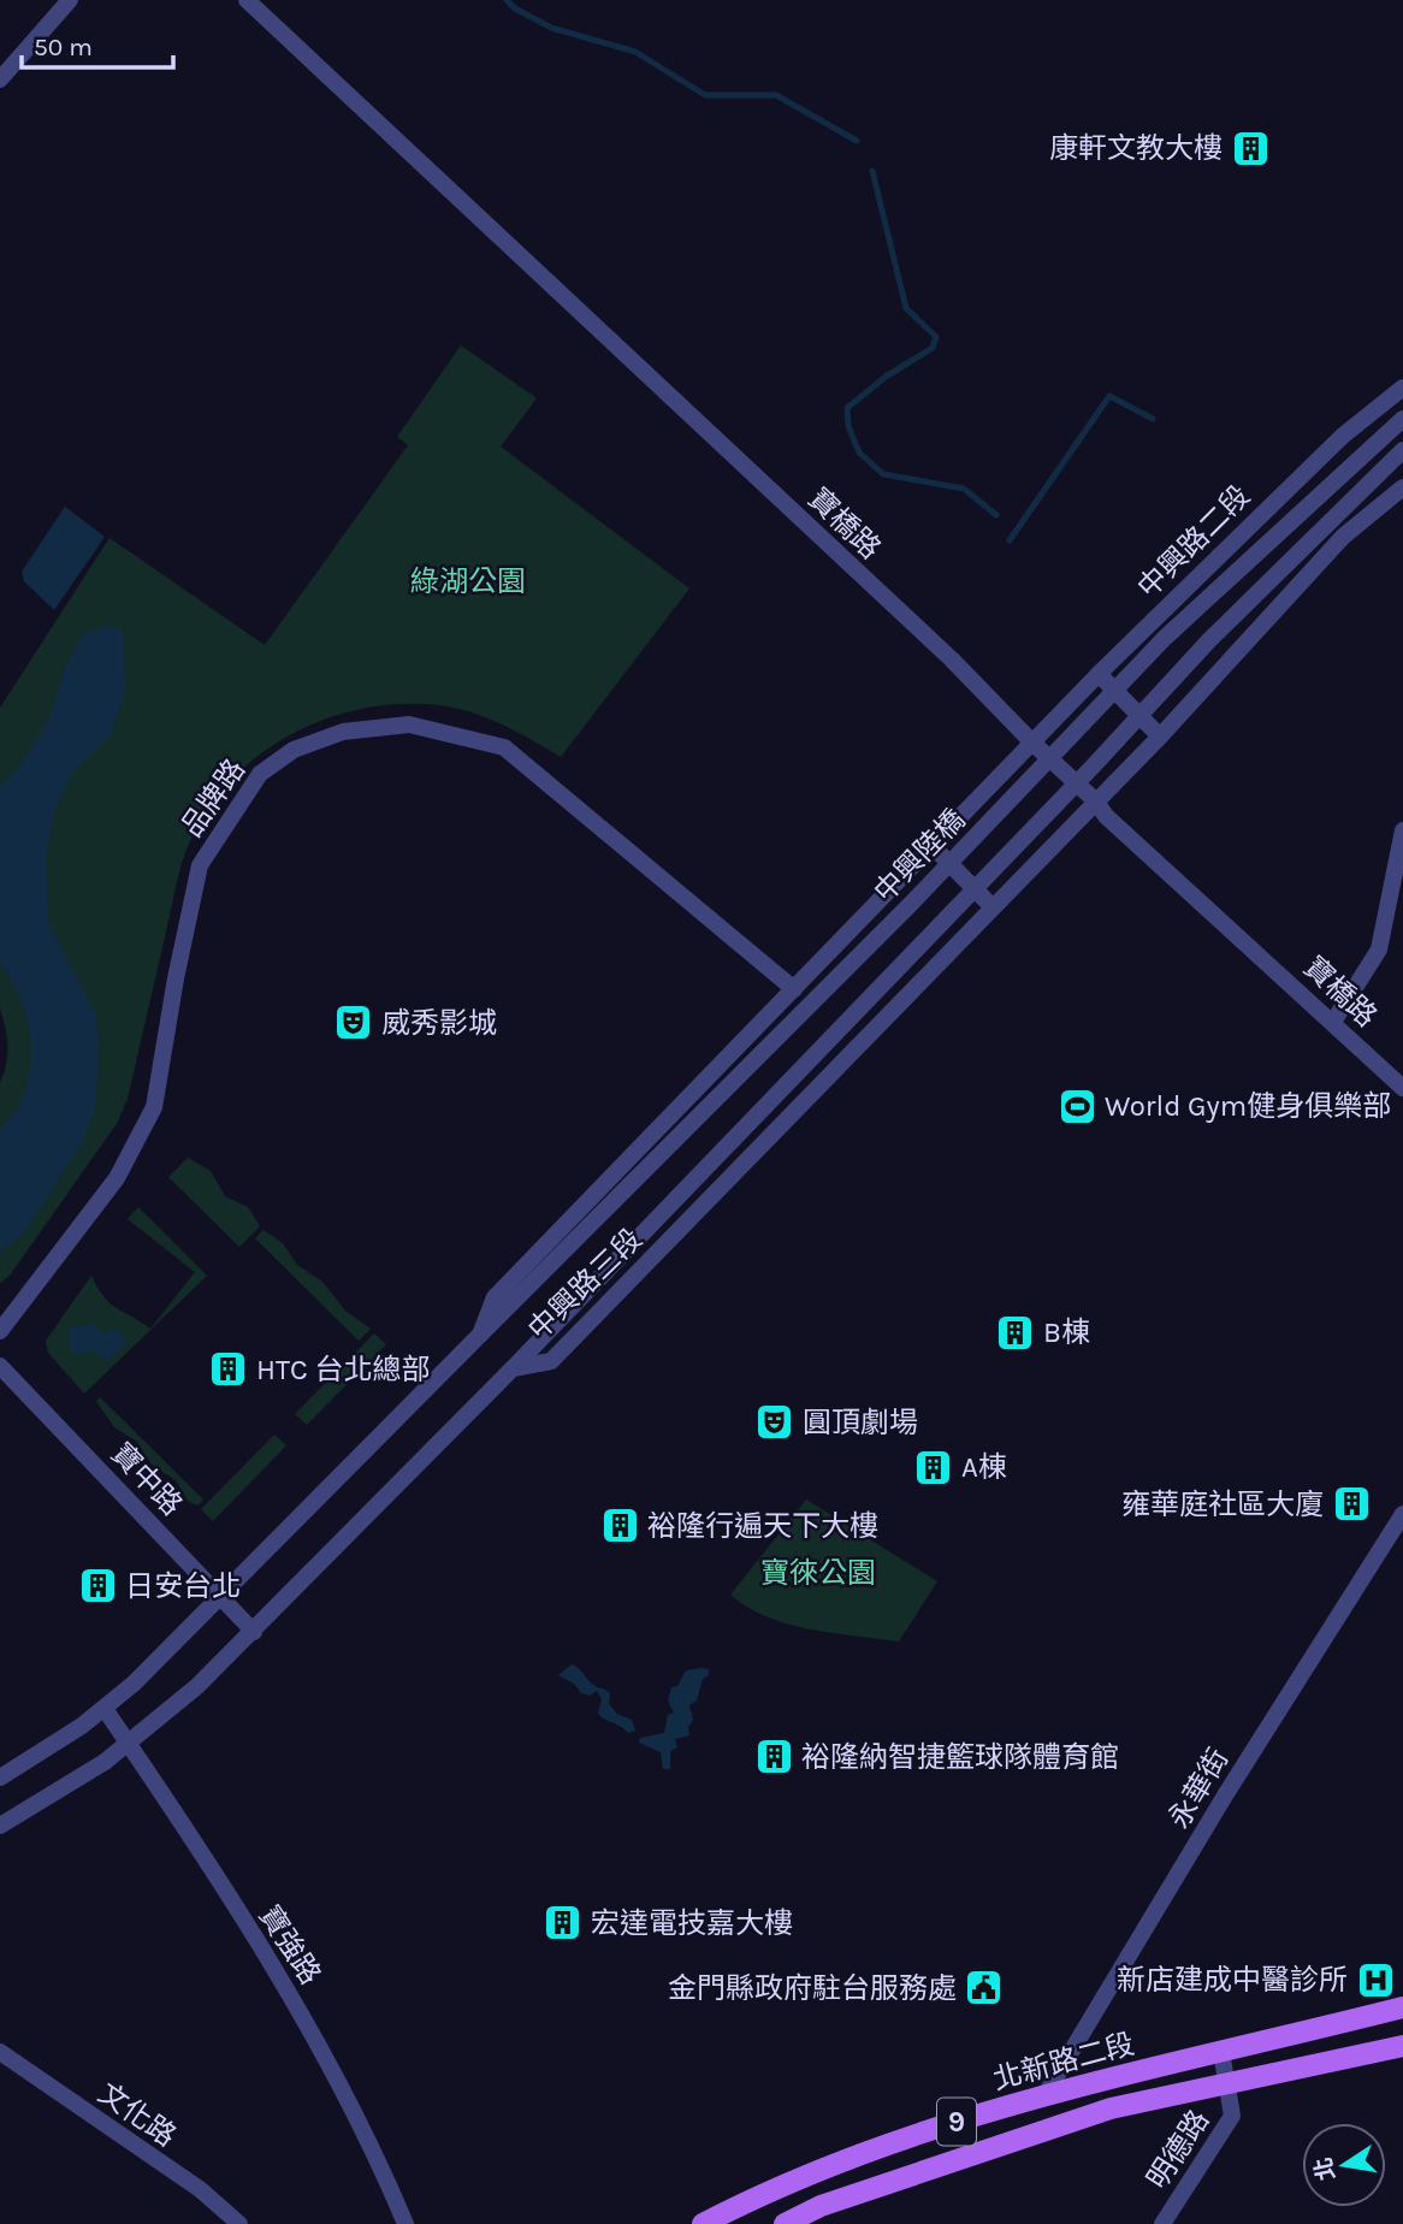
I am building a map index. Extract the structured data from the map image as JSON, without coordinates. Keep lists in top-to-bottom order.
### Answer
{
  "streets": {
    "main road": ["北新路二段", "9"],
    "street": [
      "寶橋路",
      "中興路二段",
      "品牌路",
      "中興陸橋",
      "中興路三段",
      "寶中路",
      "永華街",
      "寶強路",
      "文化路",
      "明德路"
    ]
  },
  "crossings": [
    ["寶橋路", "中興路二段"],
    ["寶橋路", "中興路三段"],
    ["中興路二段", "中興路三段"],
    ["品牌路", "中興路三段"],
    ["中興陸橋", "中興路三段"],
    ["中興路三段", "寶中路"],
    ["中興路三段", "寶強路"],
    ["永華街", "北新路二段"],
    ["北新路二段", "明德路"]
  ],
  "parks": ["綠湖公園", "寶徠公園"],
  "places": {
    "building": [
      "康軒文教大樓",
      "B棟",
      "HTC 台北總部",
      "A棟",
      "雍華庭社區大廈",
      "裕隆行遍天下大樓",
      "日安台北",
      "裕隆納智捷籃球隊體育館",
      "宏達電技嘉大樓"
    ],
    "theatre": ["威秀影城", "圓頂劇場"],
    "sports": ["World Gym健身俱樂部"],
    "hospital": ["新店建成中醫診所"],
    "public building": ["金門縣政府駐台服務處"]
  },
  "scale_bar": "50 m",
  "north": "left"
}
